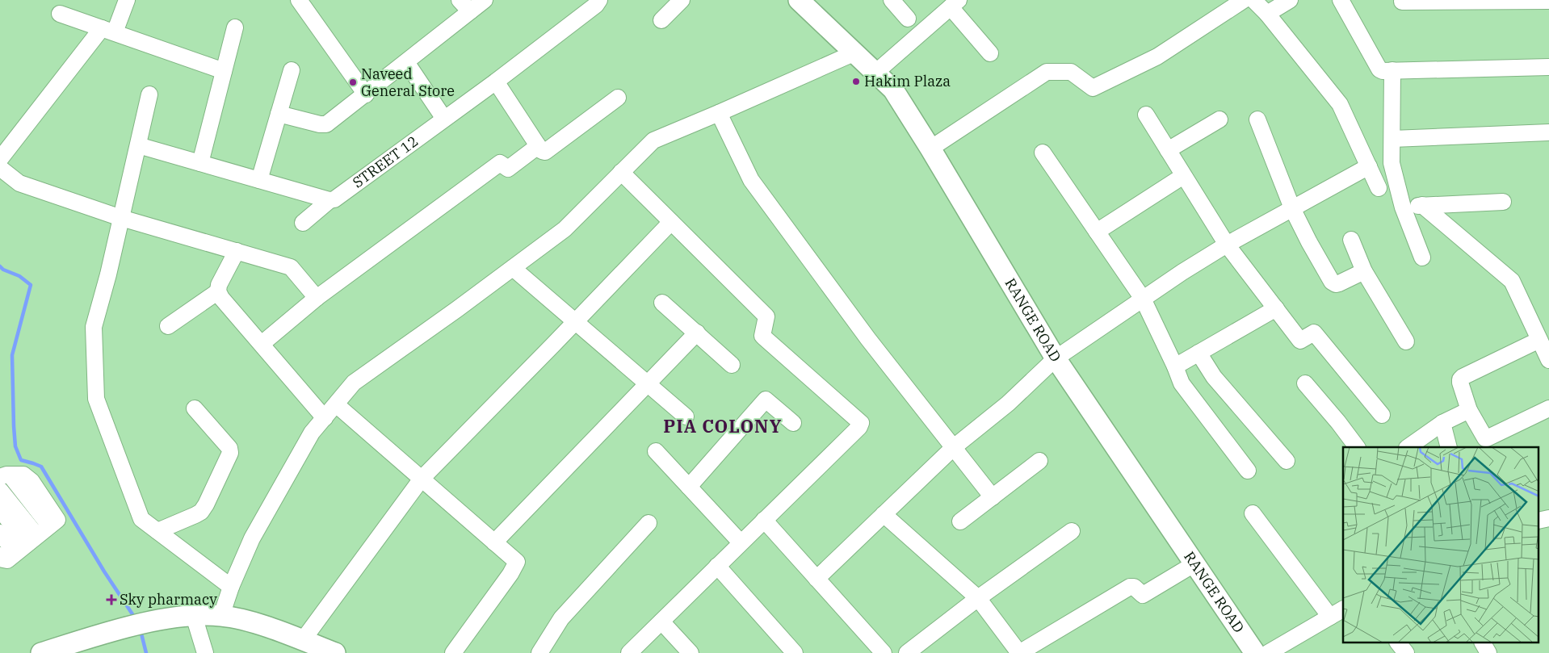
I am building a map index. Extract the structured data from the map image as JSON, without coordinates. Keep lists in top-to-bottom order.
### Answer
{
  "streets": {
    "main road": ["RANGE ROAD"],
    "street": ["STREET 12"]
  },
  "districts": ["PIA COLONY"],
  "places": {
    "other": ["Hakim Plaza", "Naveed General Store"],
    "health": ["Sky pharmacy"]
  }
}
